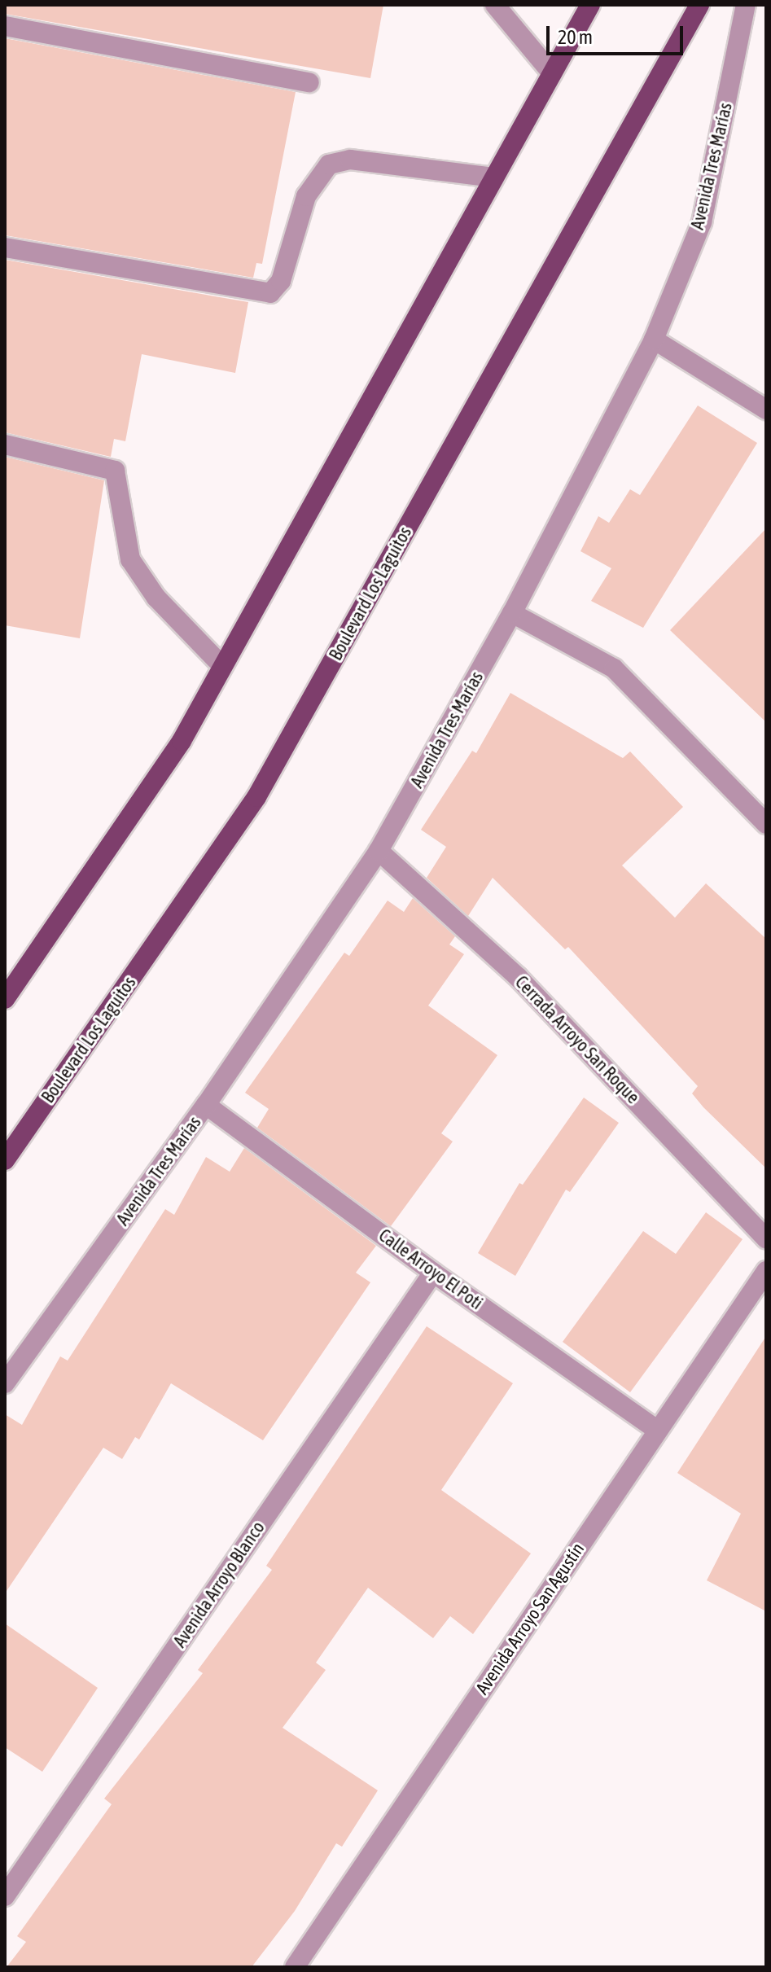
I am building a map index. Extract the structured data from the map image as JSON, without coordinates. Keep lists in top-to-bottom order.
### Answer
{
  "streets": {
    "main road": ["Boulevard Los Laguitos"],
    "street": [
      "Avenida Tres Marías",
      "Cerrada Arroyo San Roque",
      "Calle Arroyo El Poti",
      "Avenida Arroyo Blanco",
      "Avenida Arroyo San Agustín"
    ]
  },
  "crossings": [
    ["Avenida Tres Marías", "Cerrada Arroyo San Roque"],
    ["Avenida Tres Marías", "Calle Arroyo El Poti"],
    ["Calle Arroyo El Poti", "Avenida Arroyo Blanco"],
    ["Calle Arroyo El Poti", "Avenida Arroyo San Agustín"]
  ],
  "scale_bar": "20 m"
}
